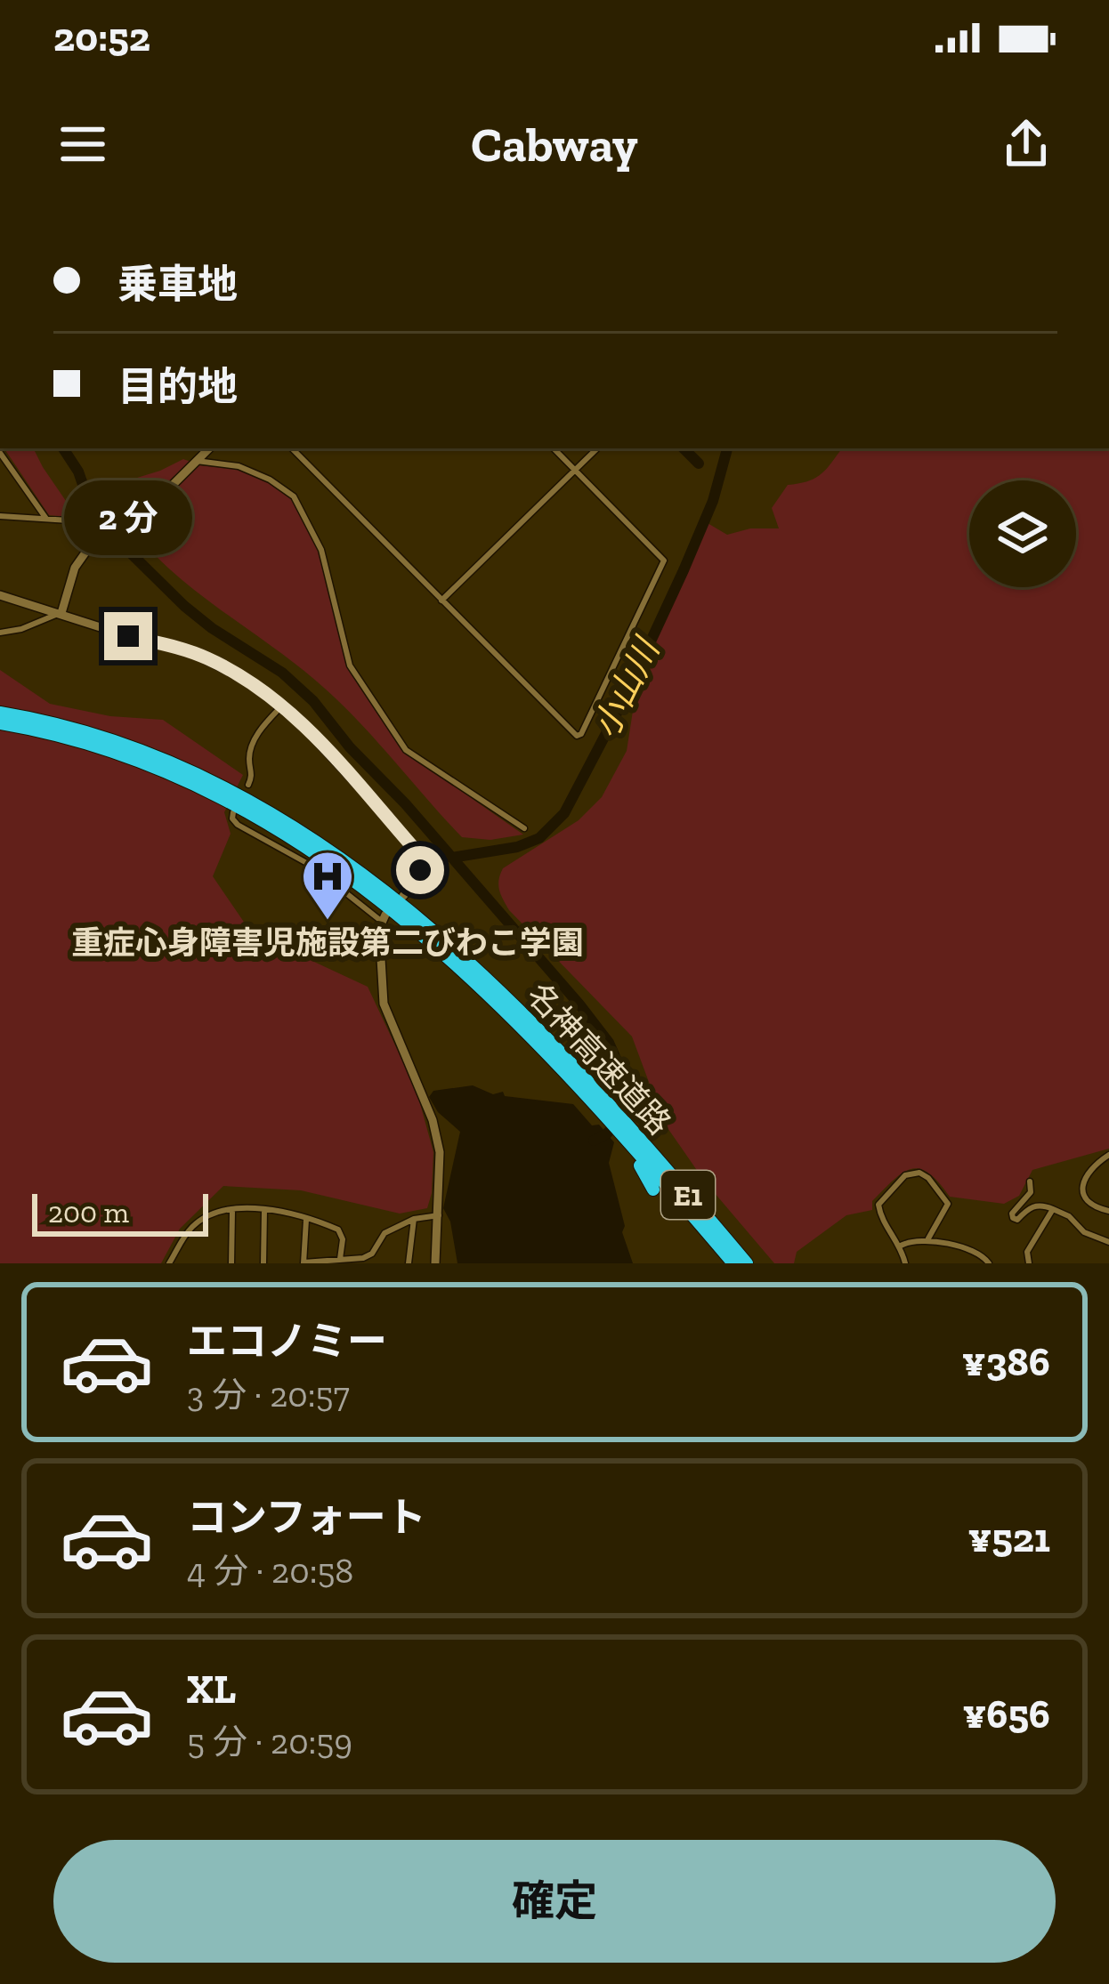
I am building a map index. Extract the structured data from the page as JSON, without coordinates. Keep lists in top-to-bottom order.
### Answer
{
  "streets": {
    "highway": ["名神高速道路", "E1"]
  },
  "water": ["小山川"],
  "places": {
    "hospital": ["重症心身障害児施設第二びわこ学園"]
  },
  "scale_bar": "200 m",
  "page": {
    "status": "20:52",
    "header": "Cabway",
    "banner": ["乗車地", "目的地"],
    "bubble": "2 分",
    "scale": "200 m",
    "list": [
      {
        "name": "エコノミー",
        "note": "3 分 · 20:57",
        "value": "¥386"
      },
      {
        "name": "コンフォート",
        "note": "4 分 · 20:58",
        "value": "¥521"
      },
      {
        "name": "XL",
        "note": "5 分 · 20:59",
        "value": "¥656"
      }
    ],
    "buttons": "確定"
  }
}
